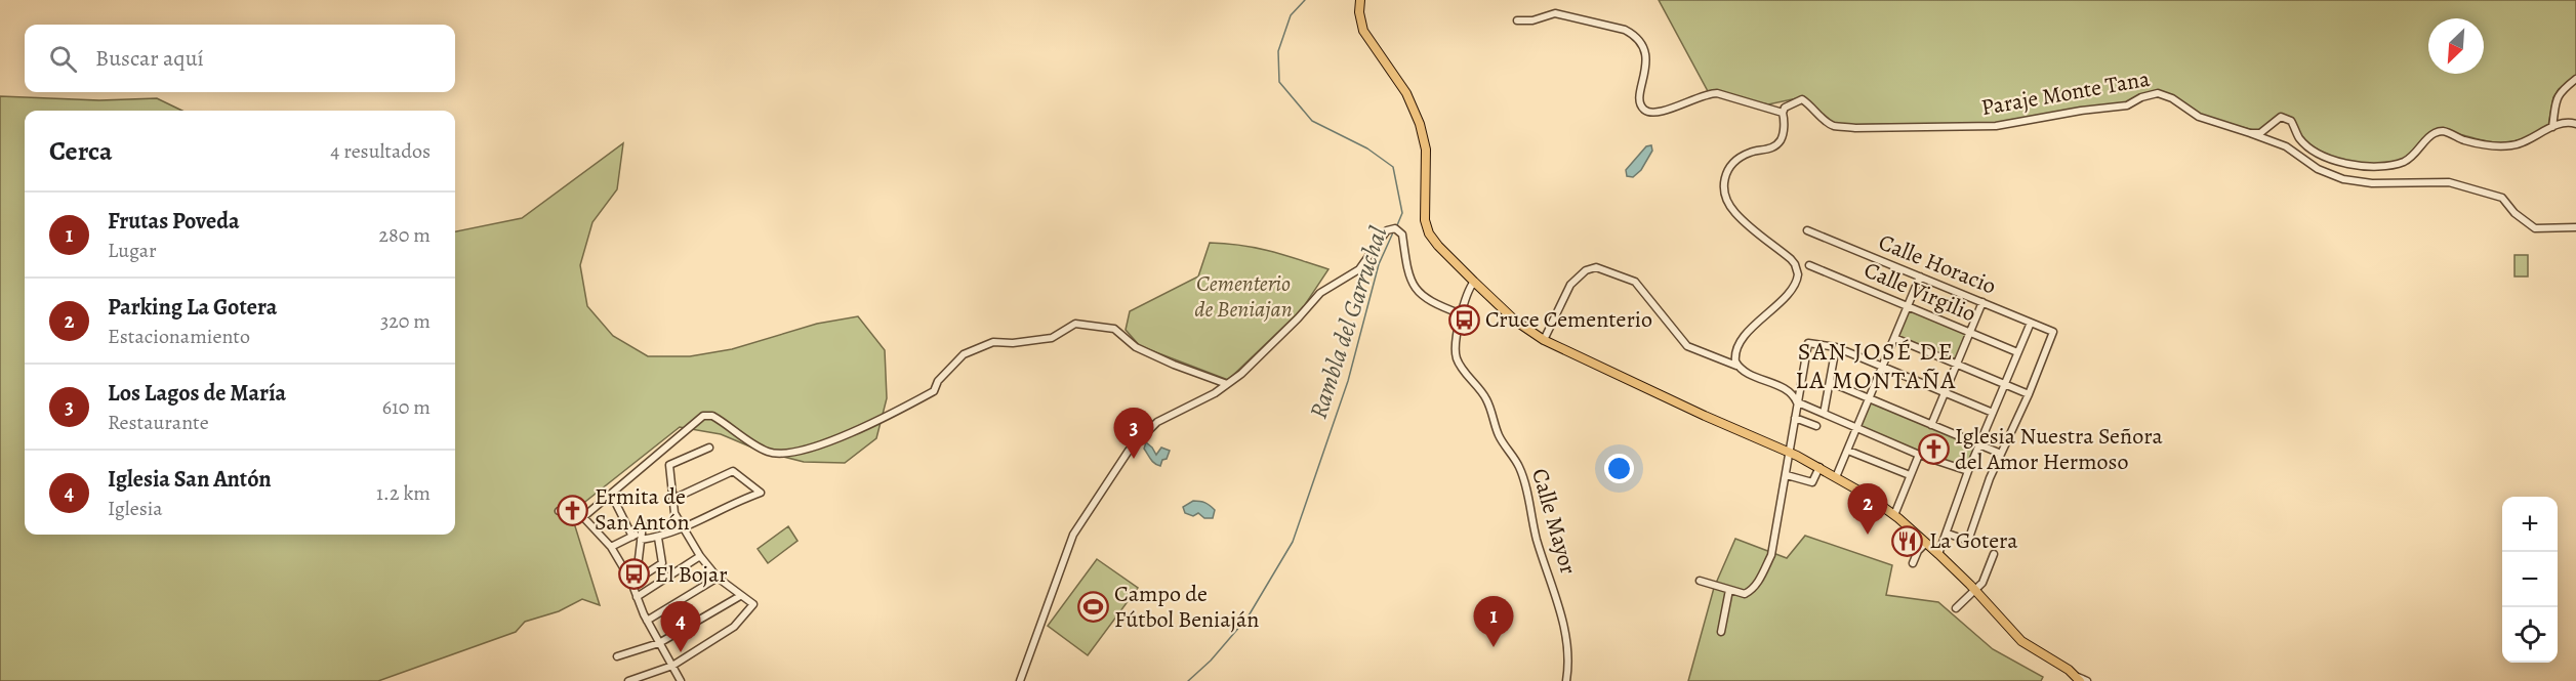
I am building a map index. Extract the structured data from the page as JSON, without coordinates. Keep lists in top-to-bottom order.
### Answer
{
  "streets": {
    "street": [
      "Paraje Monte Tana",
      "Calle Horacio",
      "Calle Virgilio",
      "Calle Mayor"
    ]
  },
  "districts": ["SAN JOSÉ DE LA MONTAÑA"],
  "water": ["Rambla del Garruchal"],
  "parks": ["Cementerio de Beniajan"],
  "places": {
    "bus stop": ["Cruce Cementerio", "El Bojar"],
    "church": ["Iglesia Nuestra Señora del Amor Hermoso", "Ermita de San Antón"],
    "restaurant": ["La Gotera"],
    "sports": ["Campo de Fútbol Beniaján"]
  },
  "north": "bottom left",
  "page": {
    "search": "Buscar aquí",
    "heading": ["Cerca", "4 resultados"],
    "list": [
      {
        "mark": "1",
        "name": "Frutas Poveda",
        "note": "Lugar",
        "value": "280 m"
      },
      {
        "mark": "2",
        "name": "Parking La Gotera",
        "note": "Estacionamiento",
        "value": "320 m"
      },
      {
        "mark": "3",
        "name": "Los Lagos de María",
        "note": "Restaurante",
        "value": "610 m"
      },
      {
        "mark": "4",
        "name": "Iglesia San Antón",
        "note": "Iglesia",
        "value": "1.2 km"
      }
    ],
    "pins": [
      "3",
      "2",
      "1",
      "4"
    ],
    "map_buttons": ["+", "−"]
  }
}
